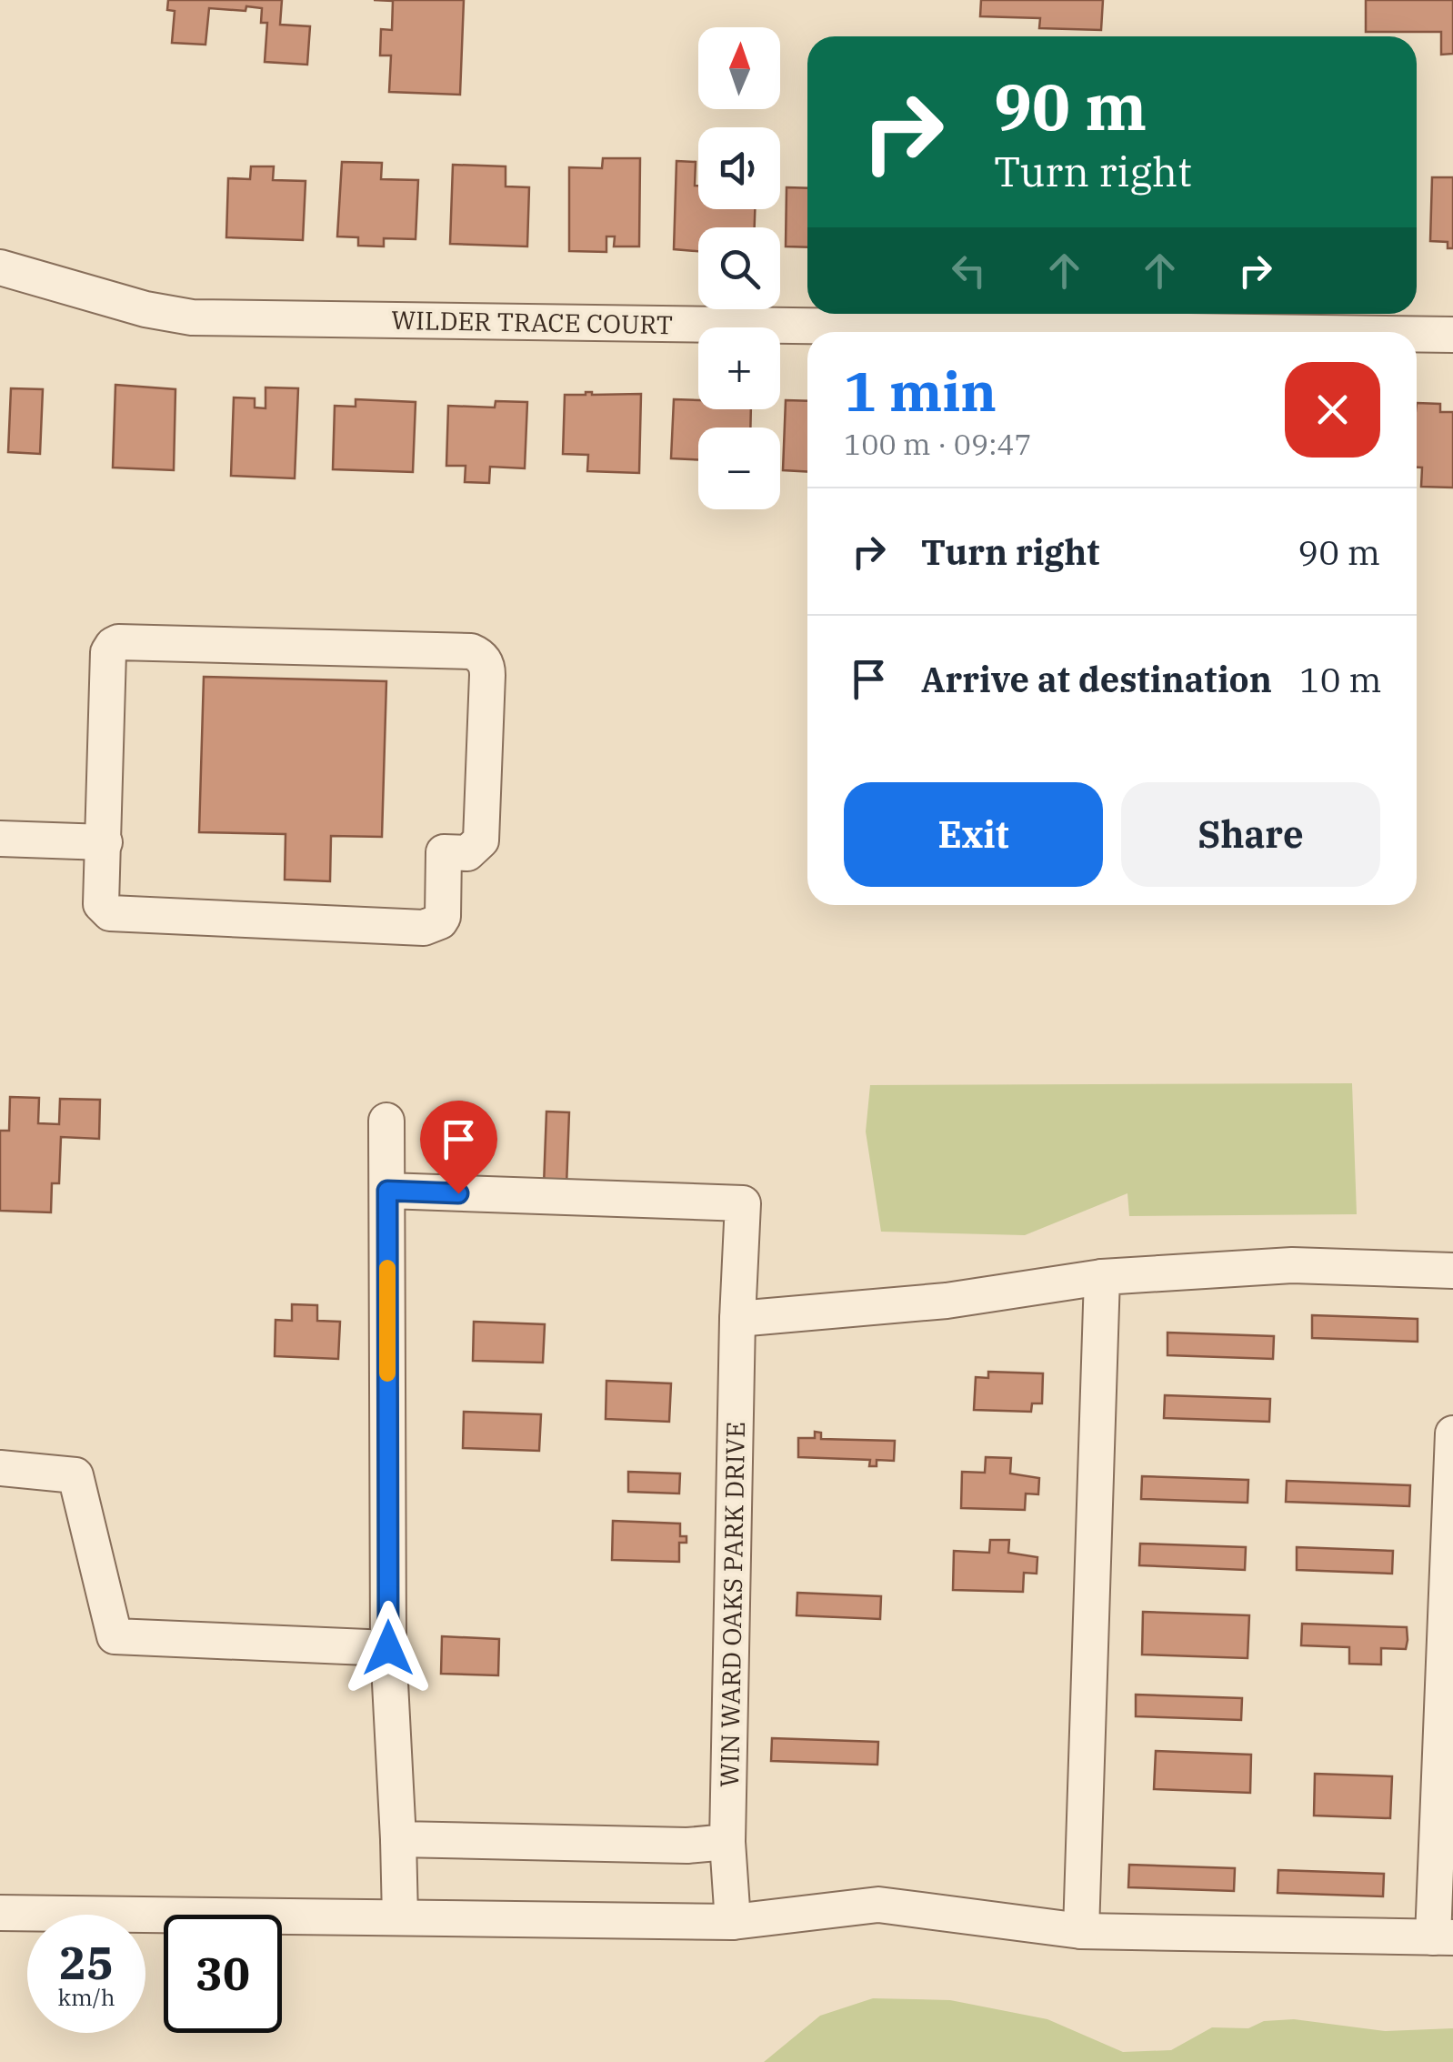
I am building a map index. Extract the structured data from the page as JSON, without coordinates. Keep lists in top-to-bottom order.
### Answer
{
  "streets": {
    "street": ["WILDER TRACE COURT", "WIN WARD OAKS PARK DRIVE"]
  },
  "north": "top",
  "page": {
    "map_buttons": ["+", "−"],
    "turn": ["90 m", "Turn right"],
    "heading": ["1 min", "100 m · 09:47"],
    "list": [
      {
        "name": "Turn right",
        "value": "90 m"
      },
      {
        "name": "Arrive at destination",
        "value": "10 m"
      }
    ],
    "buttons": ["Exit", "Share"],
    "speed": "25 km/h",
    "limit": "30"
  }
}
